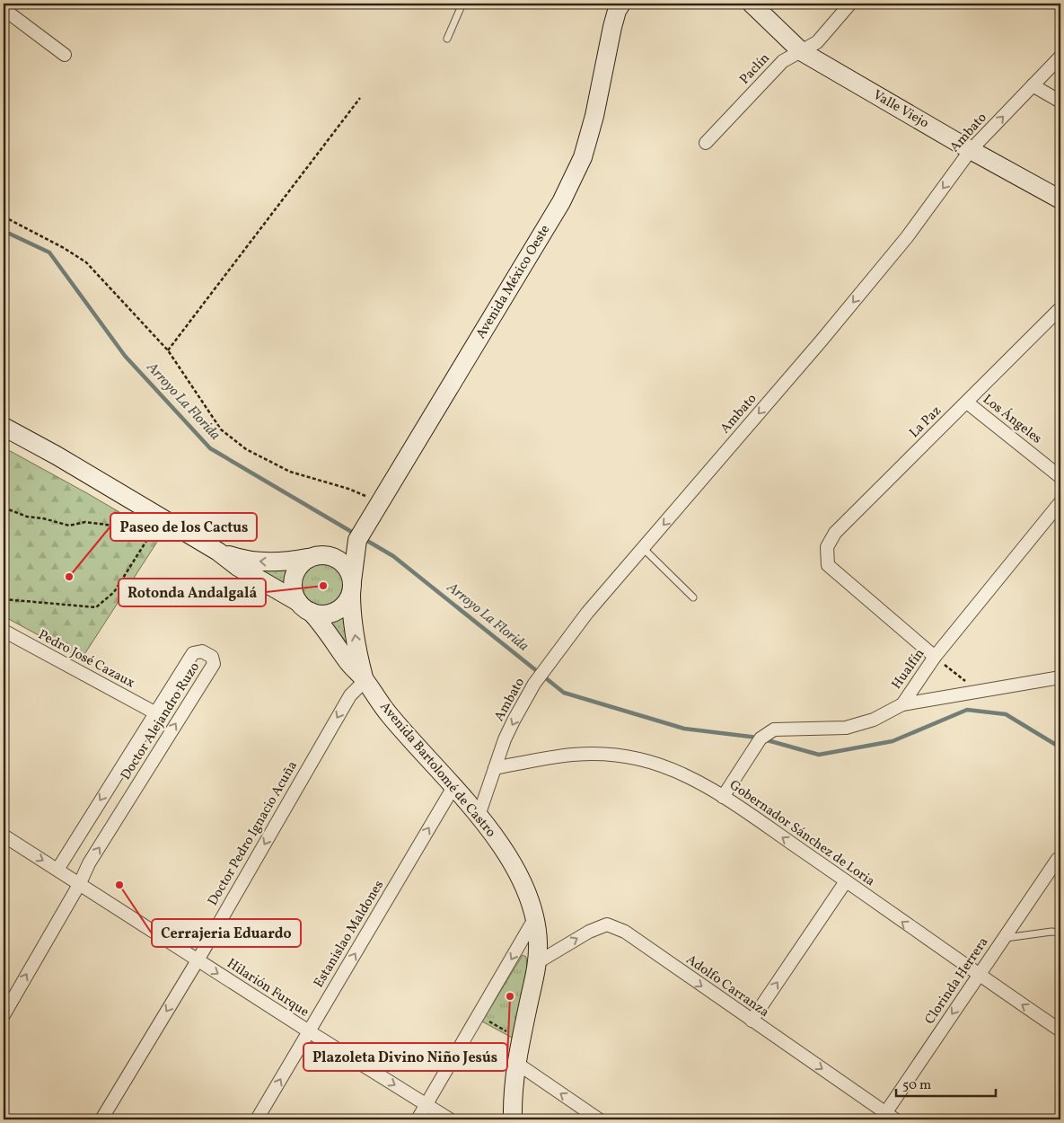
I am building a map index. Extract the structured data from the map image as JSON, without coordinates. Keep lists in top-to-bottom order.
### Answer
{
  "streets": {
    "main road": ["Valle Viejo", "Avenida México Oeste", "Avenida Bartolomé de Castro"],
    "street": [
      "Paclín",
      "Ambato",
      "Los Ángeles",
      "La Paz",
      "Pedro José Cazaux",
      "Hualfín",
      "Doctor Alejandro Ruzo",
      "Doctor Pedro Ignacio Acuña",
      "Gobernador Sánchez de Loria",
      "Estanislao Maldones",
      "Clorinda Herrera",
      "Adolfo Carranza",
      "Hilarión Furque"
    ]
  },
  "crossings": [
    ["Paclín", "Valle Viejo"],
    ["Valle Viejo", "Ambato"],
    ["Ambato", "Avenida Bartolomé de Castro"],
    ["Ambato", "Gobernador Sánchez de Loria"],
    ["Avenida México Oeste", "Avenida Bartolomé de Castro"],
    ["Los Ángeles", "La Paz"],
    ["La Paz", "Hualfín"],
    ["Pedro José Cazaux", "Doctor Alejandro Ruzo"],
    ["Hualfín", "Gobernador Sánchez de Loria"],
    ["Doctor Alejandro Ruzo", "Hilarión Furque"],
    ["Avenida Bartolomé de Castro", "Doctor Pedro Ignacio Acuña"],
    ["Avenida Bartolomé de Castro", "Estanislao Maldones"],
    ["Avenida Bartolomé de Castro", "Adolfo Carranza"],
    ["Doctor Pedro Ignacio Acuña", "Hilarión Furque"],
    ["Gobernador Sánchez de Loria", "Clorinda Herrera"],
    ["Estanislao Maldones", "Hilarión Furque"],
    ["Clorinda Herrera", "Adolfo Carranza"]
  ],
  "one_way": [
    "Doctor Pedro Ignacio Acuña",
    "Gobernador Sánchez de Loria",
    "Estanislao Maldones",
    "Clorinda Herrera",
    "Adolfo Carranza",
    "Hilarión Furque"
  ],
  "water": ["Arroyo La Florida"],
  "places": [
    "Paseo de los Cactus",
    "Rotonda Andalgalá",
    "Cerrajeria Eduardo",
    "Plazoleta Divino Niño Jesús"
  ],
  "scale_bar": "50 m"
}
